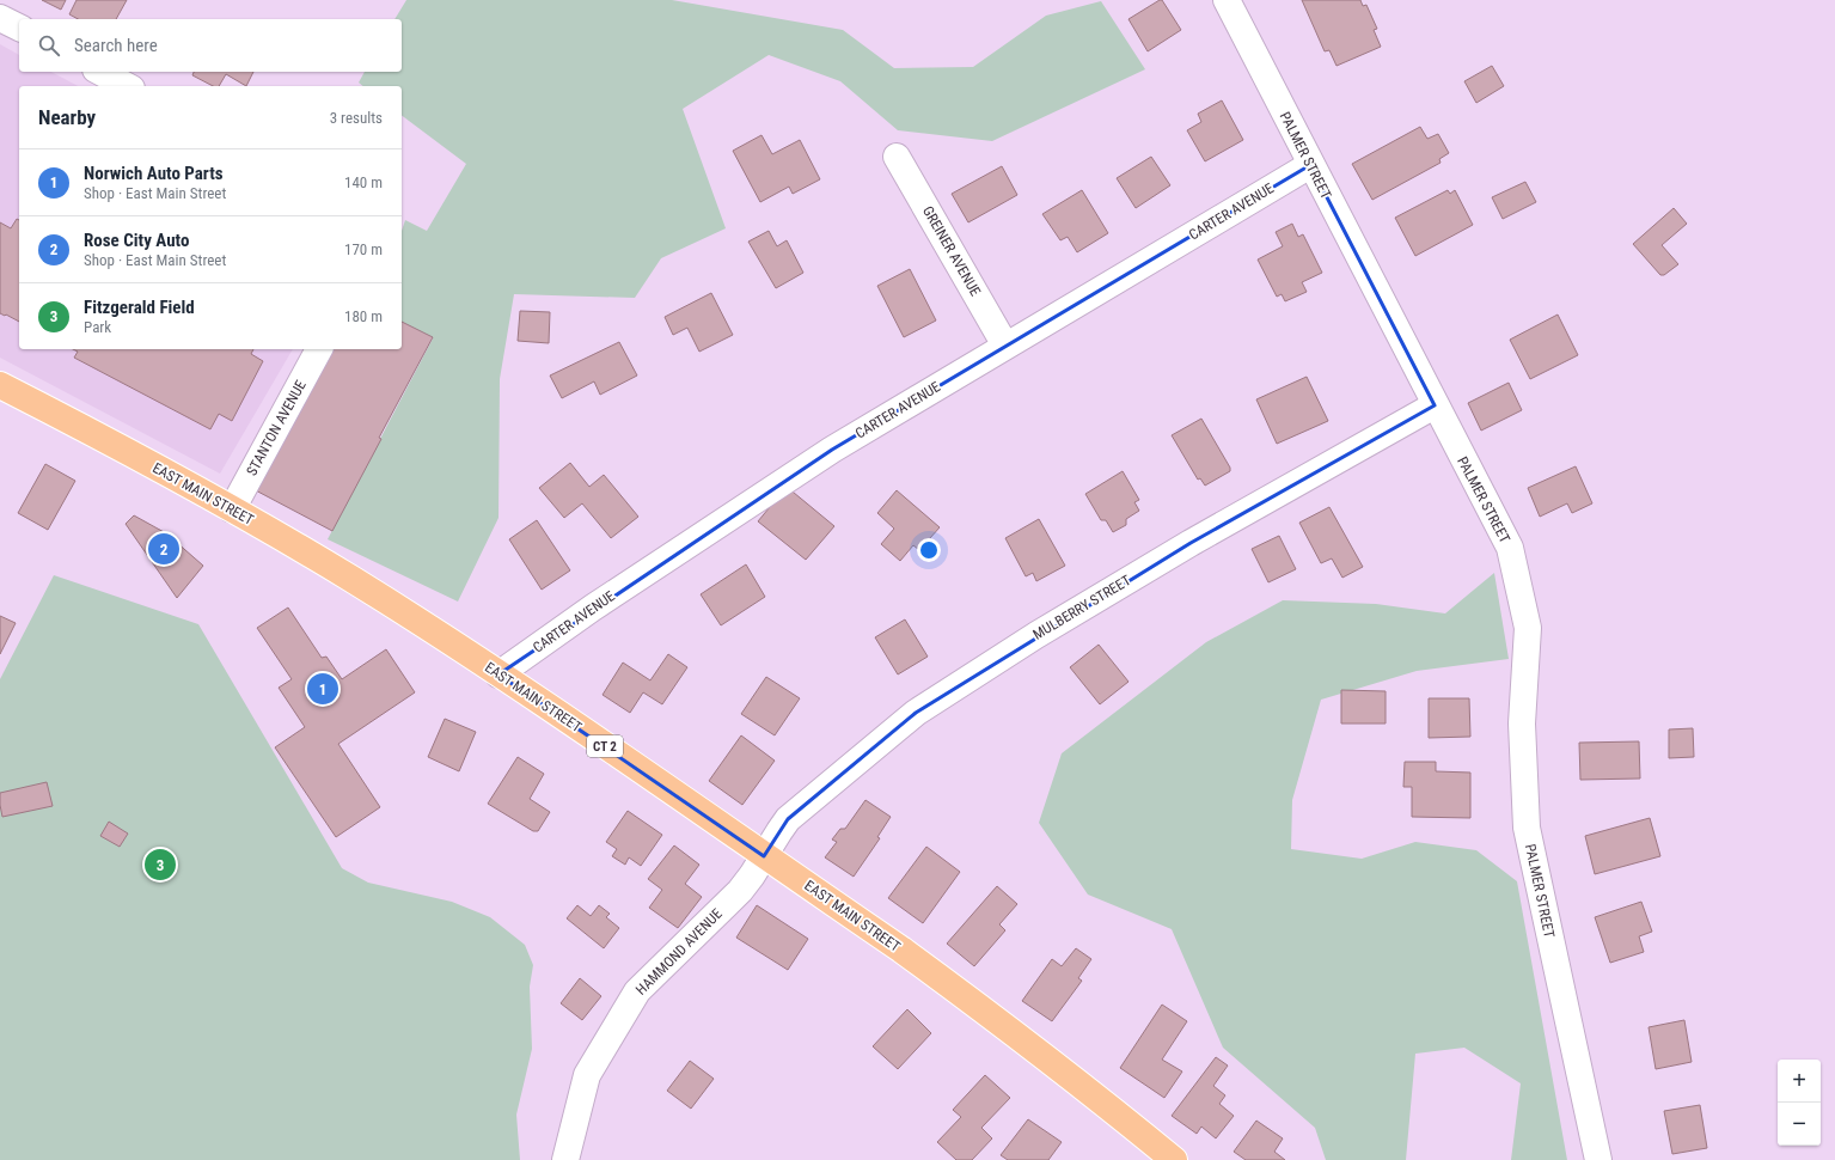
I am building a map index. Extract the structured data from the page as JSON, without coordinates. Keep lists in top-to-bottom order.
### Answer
{
  "streets": {
    "highway": ["EAST MAIN STREET", "CT 2"],
    "street": [
      "PALMER STREET",
      "CARTER AVENUE",
      "GREINER AVENUE",
      "STANTON AVENUE",
      "MULBERRY STREET",
      "HAMMOND AVENUE"
    ]
  },
  "crossings": [
    ["PALMER STREET", "CARTER AVENUE"],
    ["PALMER STREET", "MULBERRY STREET"],
    ["CARTER AVENUE", "GREINER AVENUE"],
    ["CARTER AVENUE", "EAST MAIN STREET"],
    ["STANTON AVENUE", "EAST MAIN STREET"],
    ["EAST MAIN STREET", "MULBERRY STREET"],
    ["EAST MAIN STREET", "HAMMOND AVENUE"],
    ["MULBERRY STREET", "HAMMOND AVENUE"]
  ],
  "page": {
    "search": "Search here",
    "heading": ["Nearby", "3 results"],
    "list": [
      {
        "mark": "1",
        "name": "Norwich Auto Parts",
        "note": "Shop · East Main Street",
        "value": "140 m"
      },
      {
        "mark": "2",
        "name": "Rose City Auto",
        "note": "Shop · East Main Street",
        "value": "170 m"
      },
      {
        "mark": "3",
        "name": "Fitzgerald Field",
        "note": "Park",
        "value": "180 m"
      }
    ],
    "pins": ["2", "1", "3"],
    "map_buttons": ["+", "−"]
  }
}
